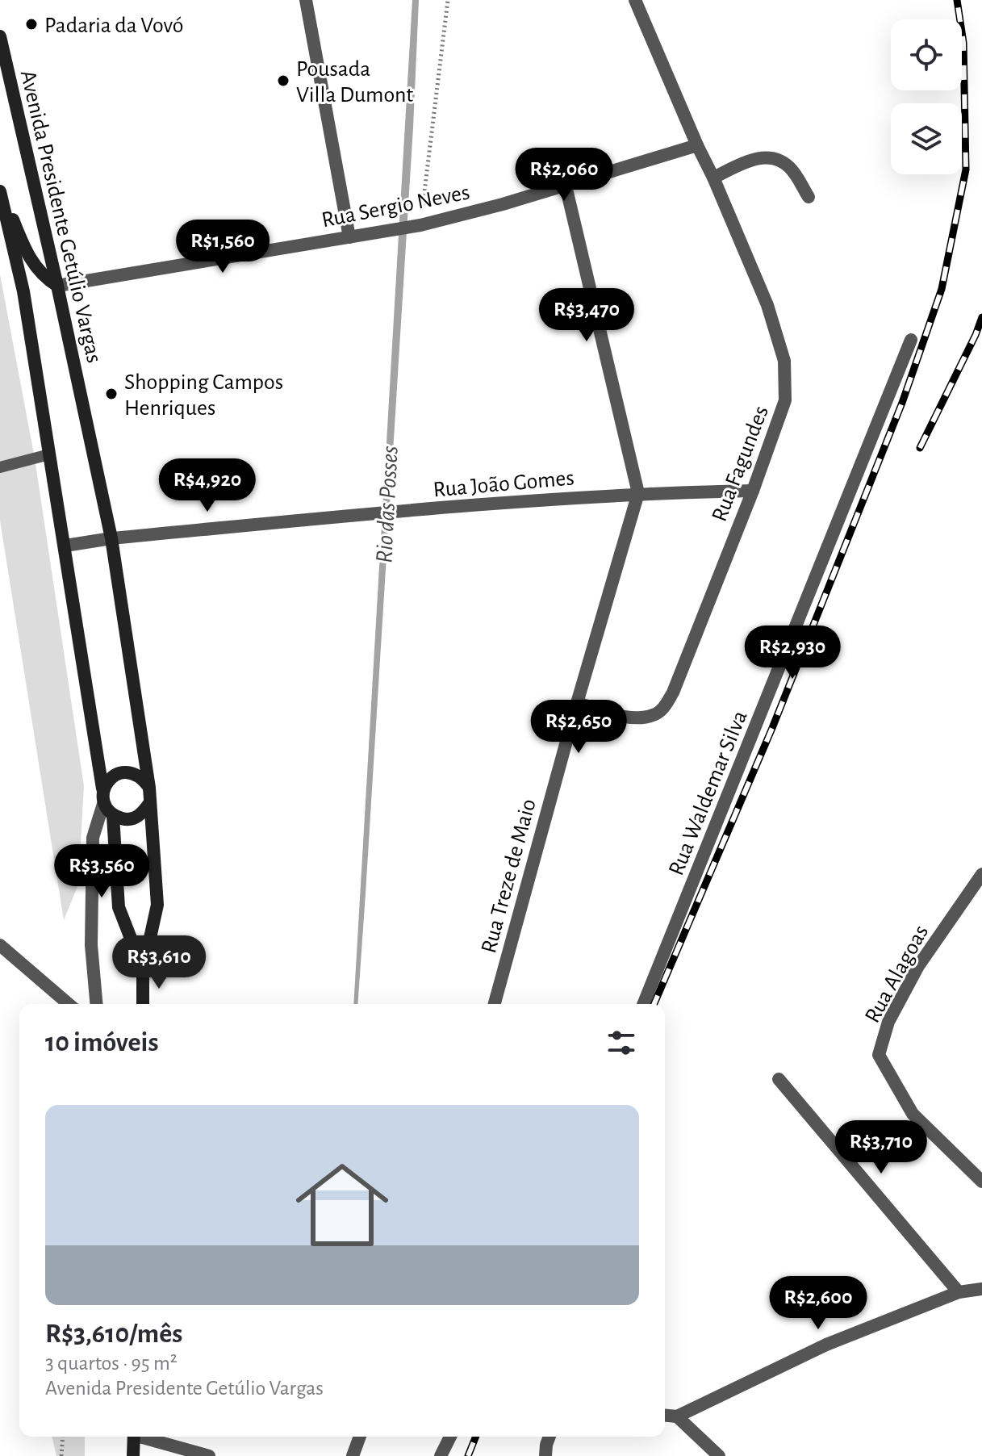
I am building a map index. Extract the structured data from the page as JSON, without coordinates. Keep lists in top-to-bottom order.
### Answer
{
  "streets": {
    "main road": ["Avenida Presidente Getúlio Vargas"],
    "street": [
      "Rua Sergio Neves",
      "Rua Fagundes",
      "Rua João Gomes",
      "Rua Waldemar Silva",
      "Rua Treze de Maio",
      "Rua Alagoas"
    ]
  },
  "crossings": [
    ["Rua Sergio Neves", "Avenida Presidente Getúlio Vargas"],
    ["Rua Sergio Neves", "Rua Fagundes"],
    ["Avenida Presidente Getúlio Vargas", "Rua João Gomes"],
    ["Rua Fagundes", "Rua João Gomes"],
    ["Rua Fagundes", "Rua Treze de Maio"],
    ["Rua João Gomes", "Rua Treze de Maio"]
  ],
  "water": ["Rio das Posses"],
  "places": ["Padaria da Vovó", "Pousada Villa Dumont", "Shopping Campos Henriques"],
  "page": {
    "price": [
      "R$2,060",
      "R$1,560",
      "R$3,470",
      "R$4,920",
      "R$2,930",
      "R$2,650",
      "R$3,560",
      "R$3,610",
      "R$3,710",
      "R$2,600"
    ],
    "heading": "10 imóveis",
    "list": [
      {
        "name": "R$3,610/mês",
        "note": "3 quartos · 95 m² · Avenida Presidente Getúlio Vargas"
      }
    ]
  }
}
